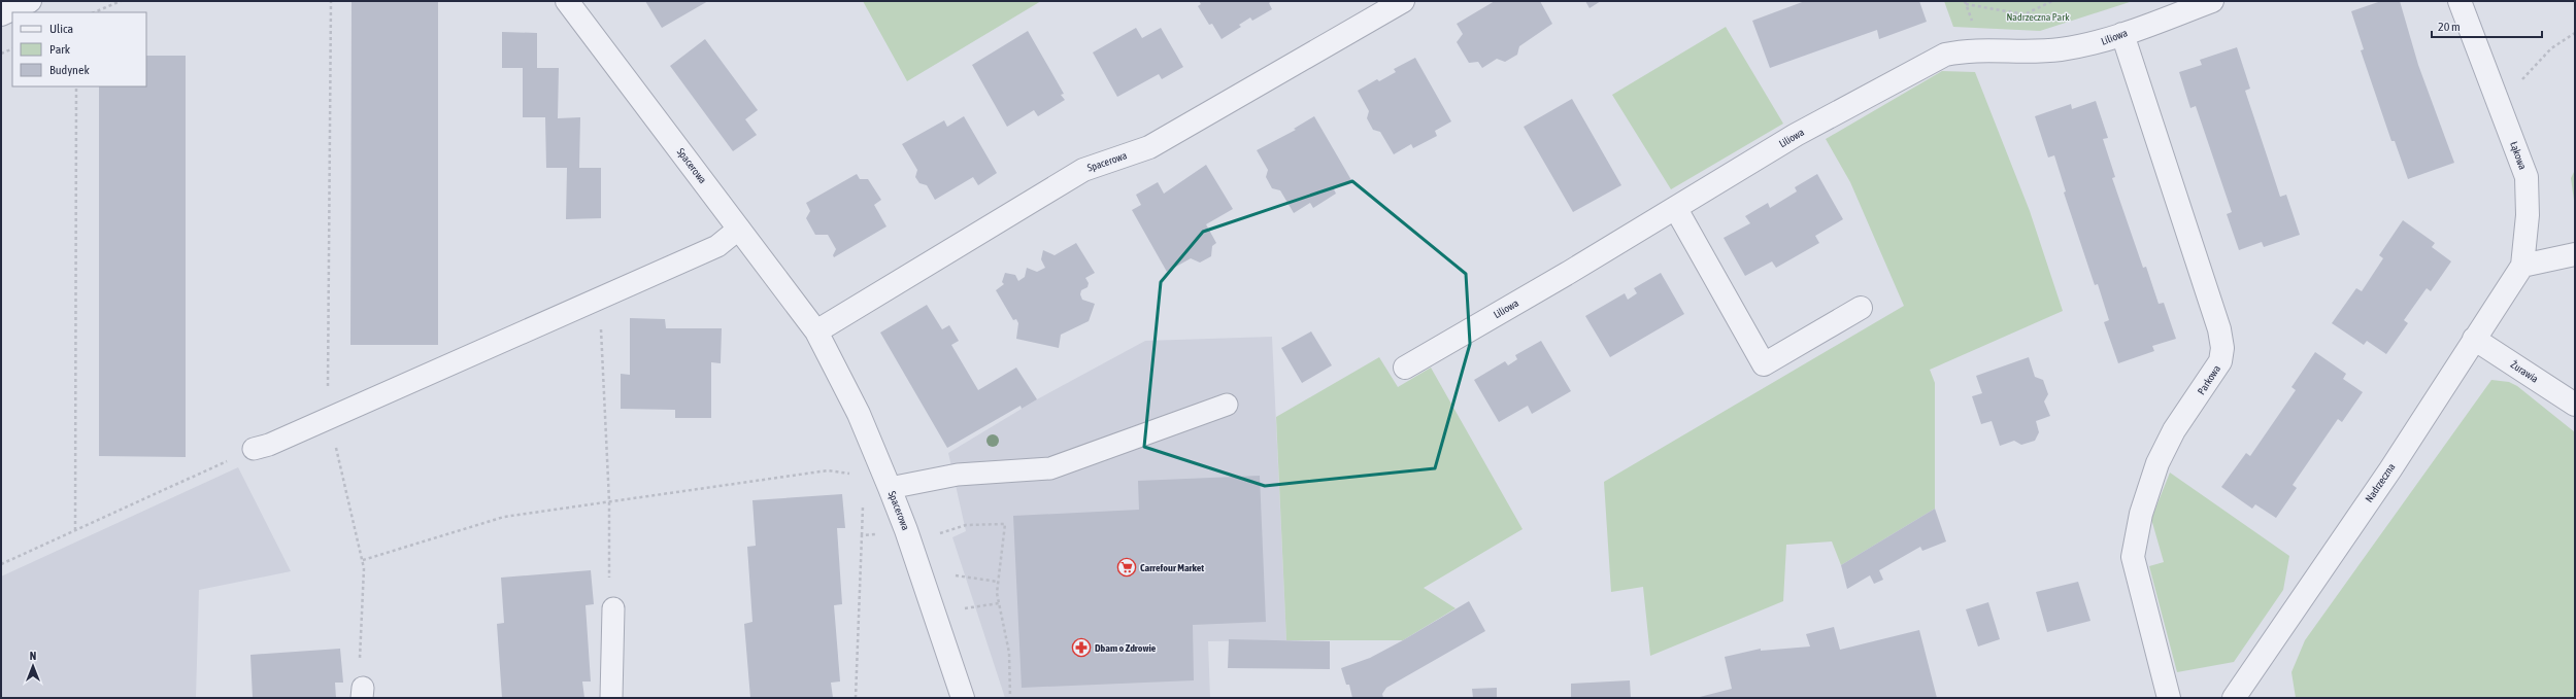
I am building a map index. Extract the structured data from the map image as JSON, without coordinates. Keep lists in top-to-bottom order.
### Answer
{
  "streets": {
    "street": [
      "Liliowa",
      "Łąkowa",
      "Spacerowa",
      "Żurawia",
      "Parkowa",
      "Nadrzeczna"
    ]
  },
  "crossings": [
    ["Liliowa", "Parkowa"],
    ["Łąkowa", "Nadrzeczna"],
    ["Żurawia", "Nadrzeczna"]
  ],
  "parks": ["Nadrzeczna Park"],
  "places": {
    "supermarket": ["Carrefour Market"],
    "pharmacy": ["Dbam o Zdrowie"]
  },
  "legend": ["Ulica", "Park", "Budynek"],
  "scale_bar": "20 m",
  "north": "top"
}
